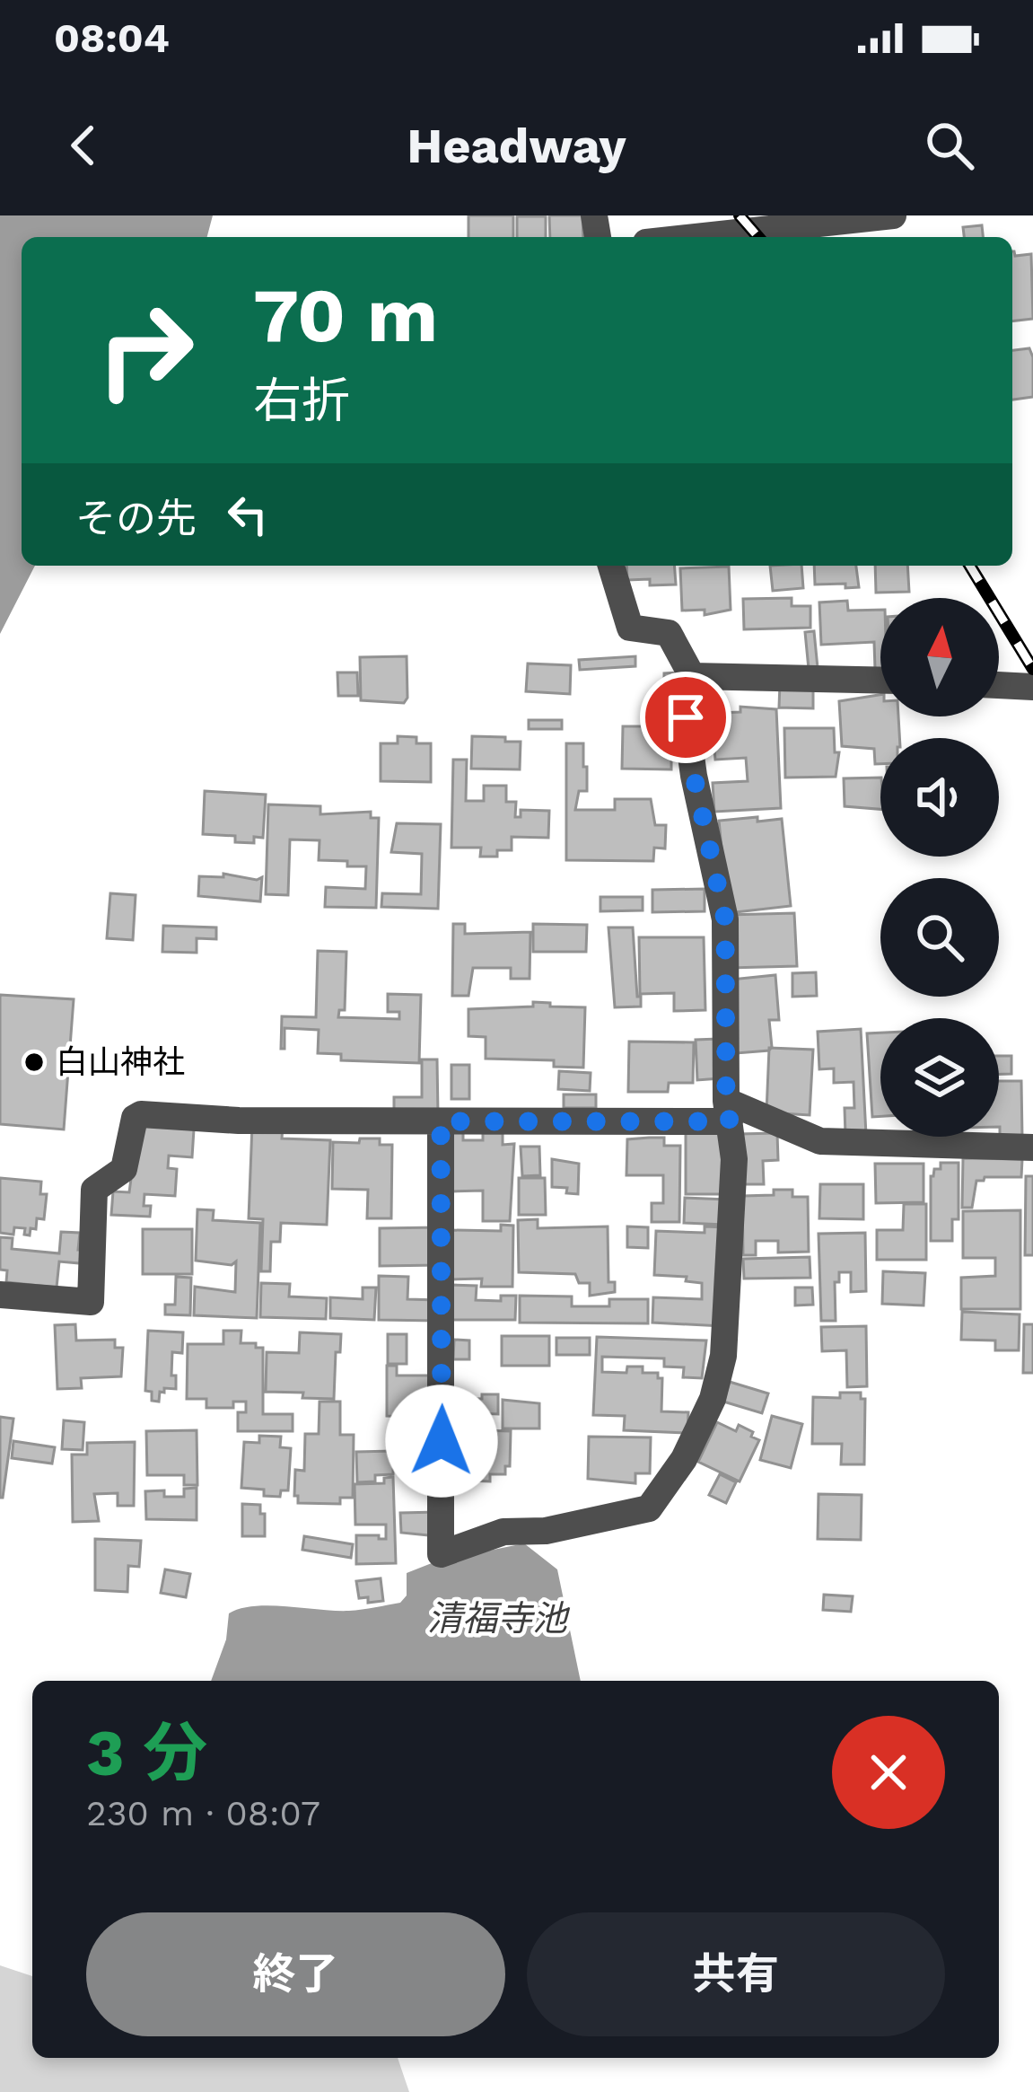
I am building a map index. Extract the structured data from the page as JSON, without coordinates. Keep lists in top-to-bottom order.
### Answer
{
  "water": ["清福寺池"],
  "places": ["白山神社"],
  "north": "top",
  "page": {
    "status": "08:04",
    "header": "Headway",
    "turn": ["70 m", "右折"],
    "then": "その先",
    "heading": ["3 分", "230 m · 08:07"],
    "buttons": ["終了", "共有"]
  }
}
